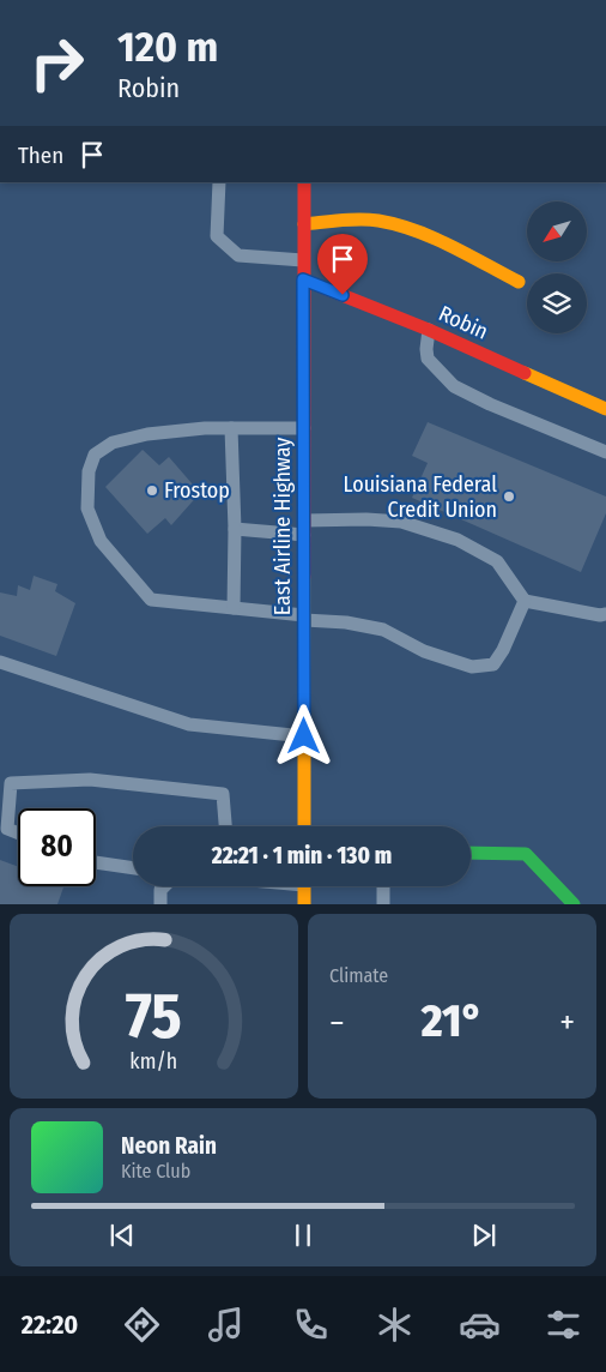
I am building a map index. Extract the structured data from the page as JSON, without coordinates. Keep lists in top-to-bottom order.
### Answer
{
  "streets": {
    "main road": ["Robin", "East Airline Highway"]
  },
  "crossings": [
    ["Robin", "East Airline Highway"]
  ],
  "places": ["Frostop", "Louisiana Federal Credit Union"],
  "north": "bottom left",
  "page": {
    "turn": ["120 m", "Robin"],
    "then": "Then",
    "limit": "80",
    "trip": "22:21 · 1 min · 130 m",
    "tile": "Climate",
    "heat": ["−", "21°", "+"],
    "song": ["Neon Rain", "Kite Club"],
    "tabs": "22:20",
    "gauge": ["75", "km/h"]
  }
}
